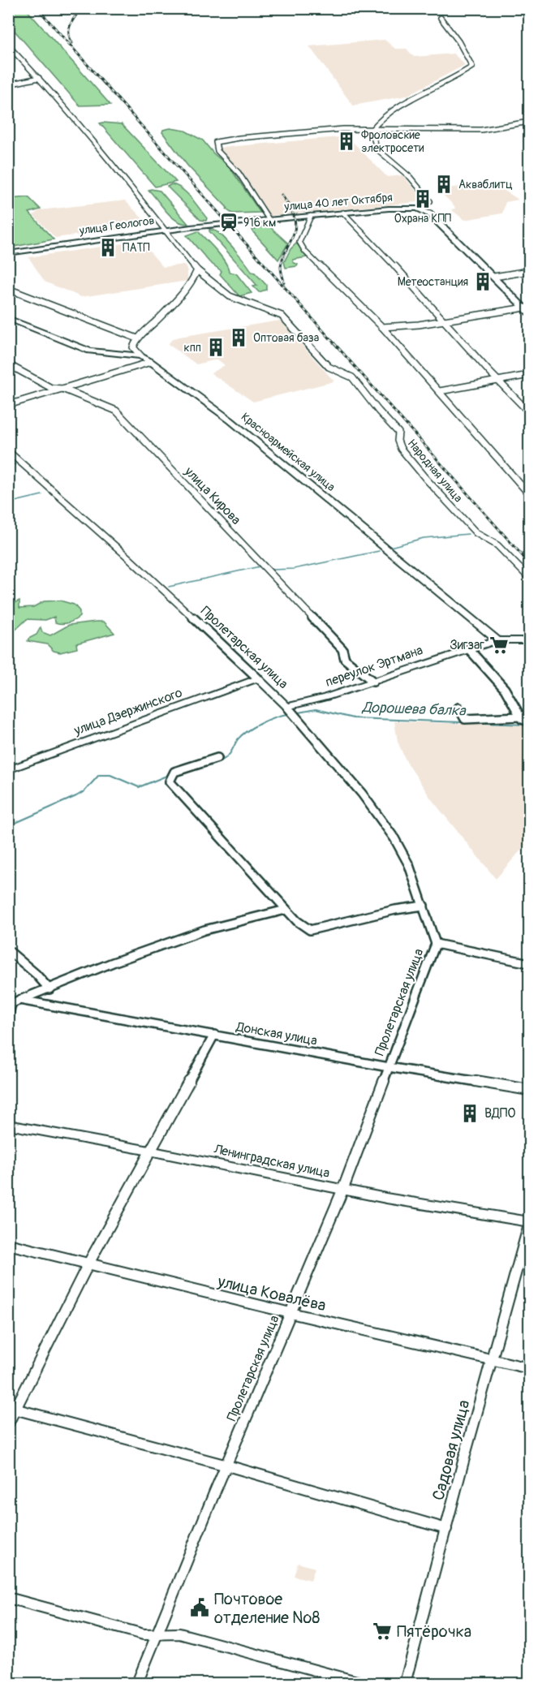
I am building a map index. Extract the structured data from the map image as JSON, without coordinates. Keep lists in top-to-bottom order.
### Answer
{
  "streets": {
    "street": [
      "улица 40 лет Октября",
      "улица Геологов",
      "Красноармейская улица",
      "Народная улица",
      "улица Кирова",
      "Пролетарская улица",
      "переулок Эртмана",
      "улица Дзержинского",
      "Донская улица",
      "Ленинградская улица",
      "улица Ковалёва",
      "Садовая улица"
    ]
  },
  "crossings": [
    ["улица 40 лет Октября", "улица Геологов"],
    ["улица Геологов", "Народная улица"],
    ["Красноармейская улица", "переулок Эртмана"],
    ["улица Кирова", "переулок Эртмана"],
    ["Пролетарская улица", "переулок Эртмана"],
    ["Пролетарская улица", "улица Дзержинского"],
    ["Пролетарская улица", "Донская улица"],
    ["Пролетарская улица", "Ленинградская улица"],
    ["Пролетарская улица", "улица Ковалёва"],
    ["Ленинградская улица", "Садовая улица"],
    ["улица Ковалёва", "Садовая улица"]
  ],
  "water": ["Дорошева балка"],
  "places": {
    "building": [
      "Фроловские электросети",
      "Акваблитц",
      "Охрана КПП",
      "ПАТП",
      "Метеостанция",
      "Оптовая база",
      "кпп",
      "ВДПО"
    ],
    "station": ["916 км"],
    "supermarket": ["Зигзаг", "Пятёрочка"],
    "public building": ["Почтовое отделение №8"]
  }
}
